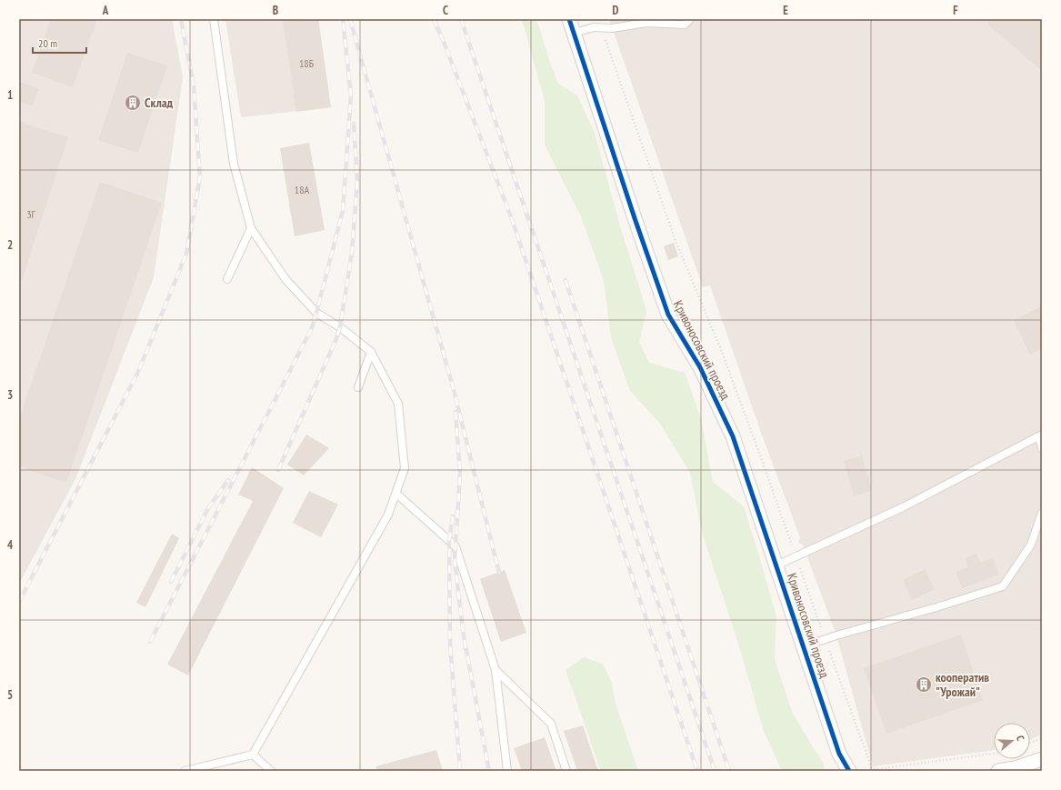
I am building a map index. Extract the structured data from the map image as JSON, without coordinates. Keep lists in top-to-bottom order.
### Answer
{
  "streets": {
    "street": ["Кривоносовский проезд"]
  },
  "places": {
    "building": ["Склад", "кооператив \"Урожай\""]
  },
  "house_numbers": ["18Б", "18А", "3Г"],
  "scale_bar": "20 m",
  "north": "right",
  "grid": {
    "columns": [
      "A",
      "B",
      "C",
      "D",
      "E",
      "F"
    ],
    "rows": [
      "1",
      "2",
      "3",
      "4",
      "5"
    ]
  }
}
